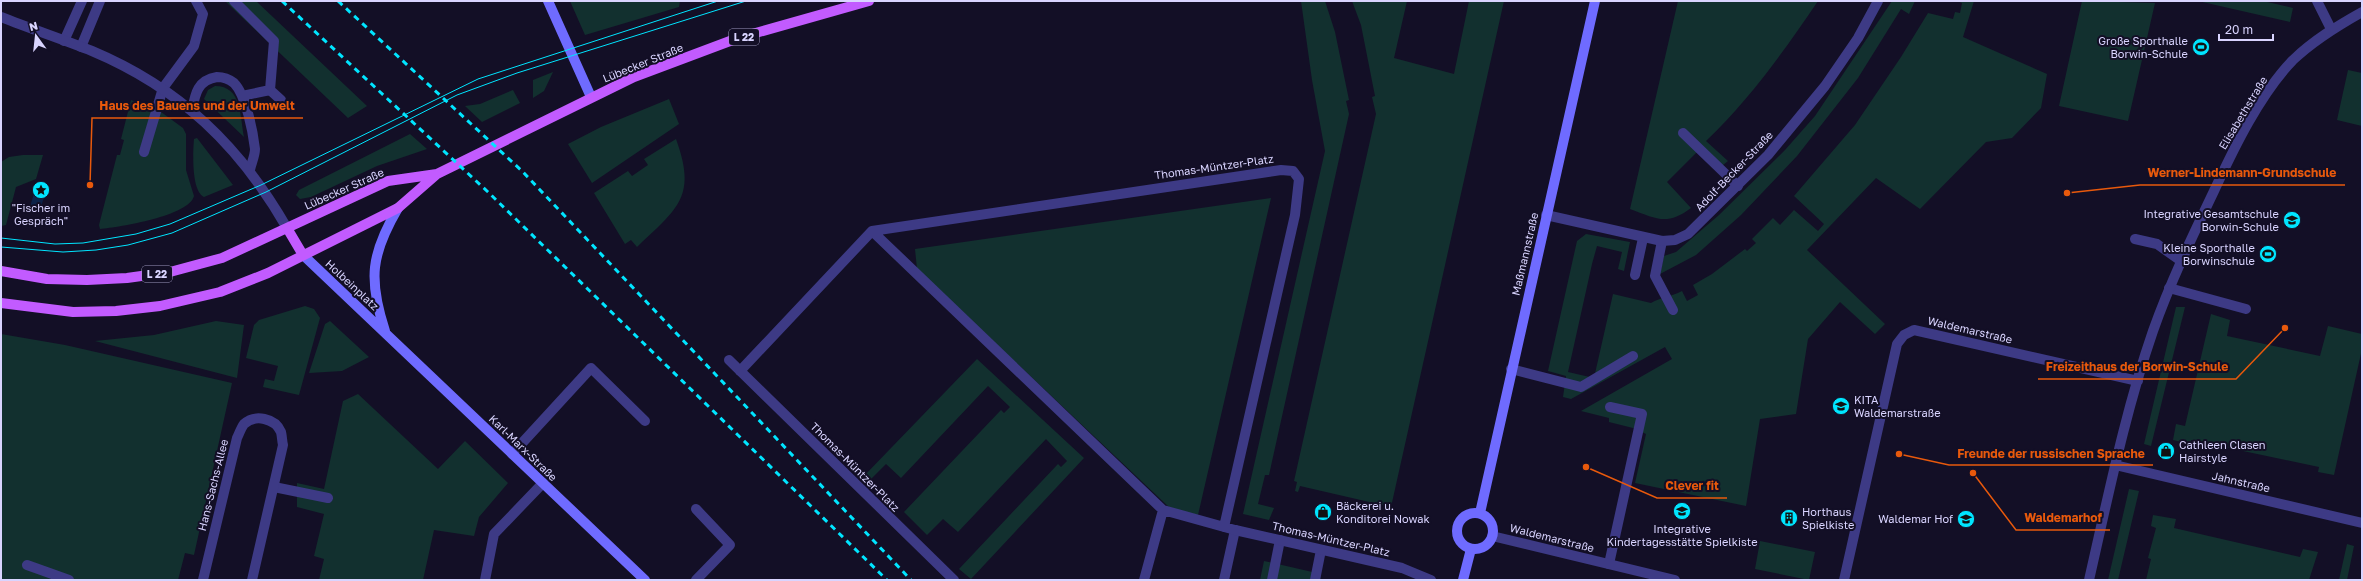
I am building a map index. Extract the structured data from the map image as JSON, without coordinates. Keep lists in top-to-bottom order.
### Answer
{
  "streets": {
    "main road": ["L 22", "Lübecker Straße"],
    "street": [
      "Elisabethstraße",
      "Thomas-Müntzer-Platz",
      "Adolf-Becker-Straße",
      "Maßmannstraße",
      "Holbeinplatz",
      "Waldemarstraße",
      "Karl-Marx-Straße",
      "Jahnstraße",
      "Hans-Sachs-Allee"
    ]
  },
  "crossings": [
    ["L 22", "Lübecker Straße"],
    ["L 22", "Holbeinplatz"],
    ["Lübecker Straße", "Holbeinplatz"],
    ["Elisabethstraße", "Waldemarstraße"],
    ["Elisabethstraße", "Jahnstraße"],
    ["Adolf-Becker-Straße", "Maßmannstraße"],
    ["Maßmannstraße", "Waldemarstraße"],
    ["Holbeinplatz", "Karl-Marx-Straße"]
  ],
  "places": {
    "sports": ["Große Sporthalle Borwin-Schule", "Kleine Sporthalle Borwinschule"],
    "other": [
      "Haus des Bauens und der Umwelt",
      "Werner-Lindemann-Grundschule",
      "Freizeithaus der Borwin-Schule",
      "Freunde der russischen Sprache",
      "Clever fit",
      "Waldemarhof"
    ],
    "place": ["\"Fischer im Gespräch\""],
    "school or university": [
      "Integrative Gesamtschule Borwin-Schule",
      "KITA Waldemarstraße",
      "Integrative Kindertagesstätte Spielkiste",
      "Waldemar Hof"
    ],
    "shop": ["Cathleen Clasen Hairstyle", "Bäckerei u. Konditorei Nowak"],
    "building": ["Horthaus Spielkiste"]
  },
  "scale_bar": "20 m",
  "north": "top"
}
